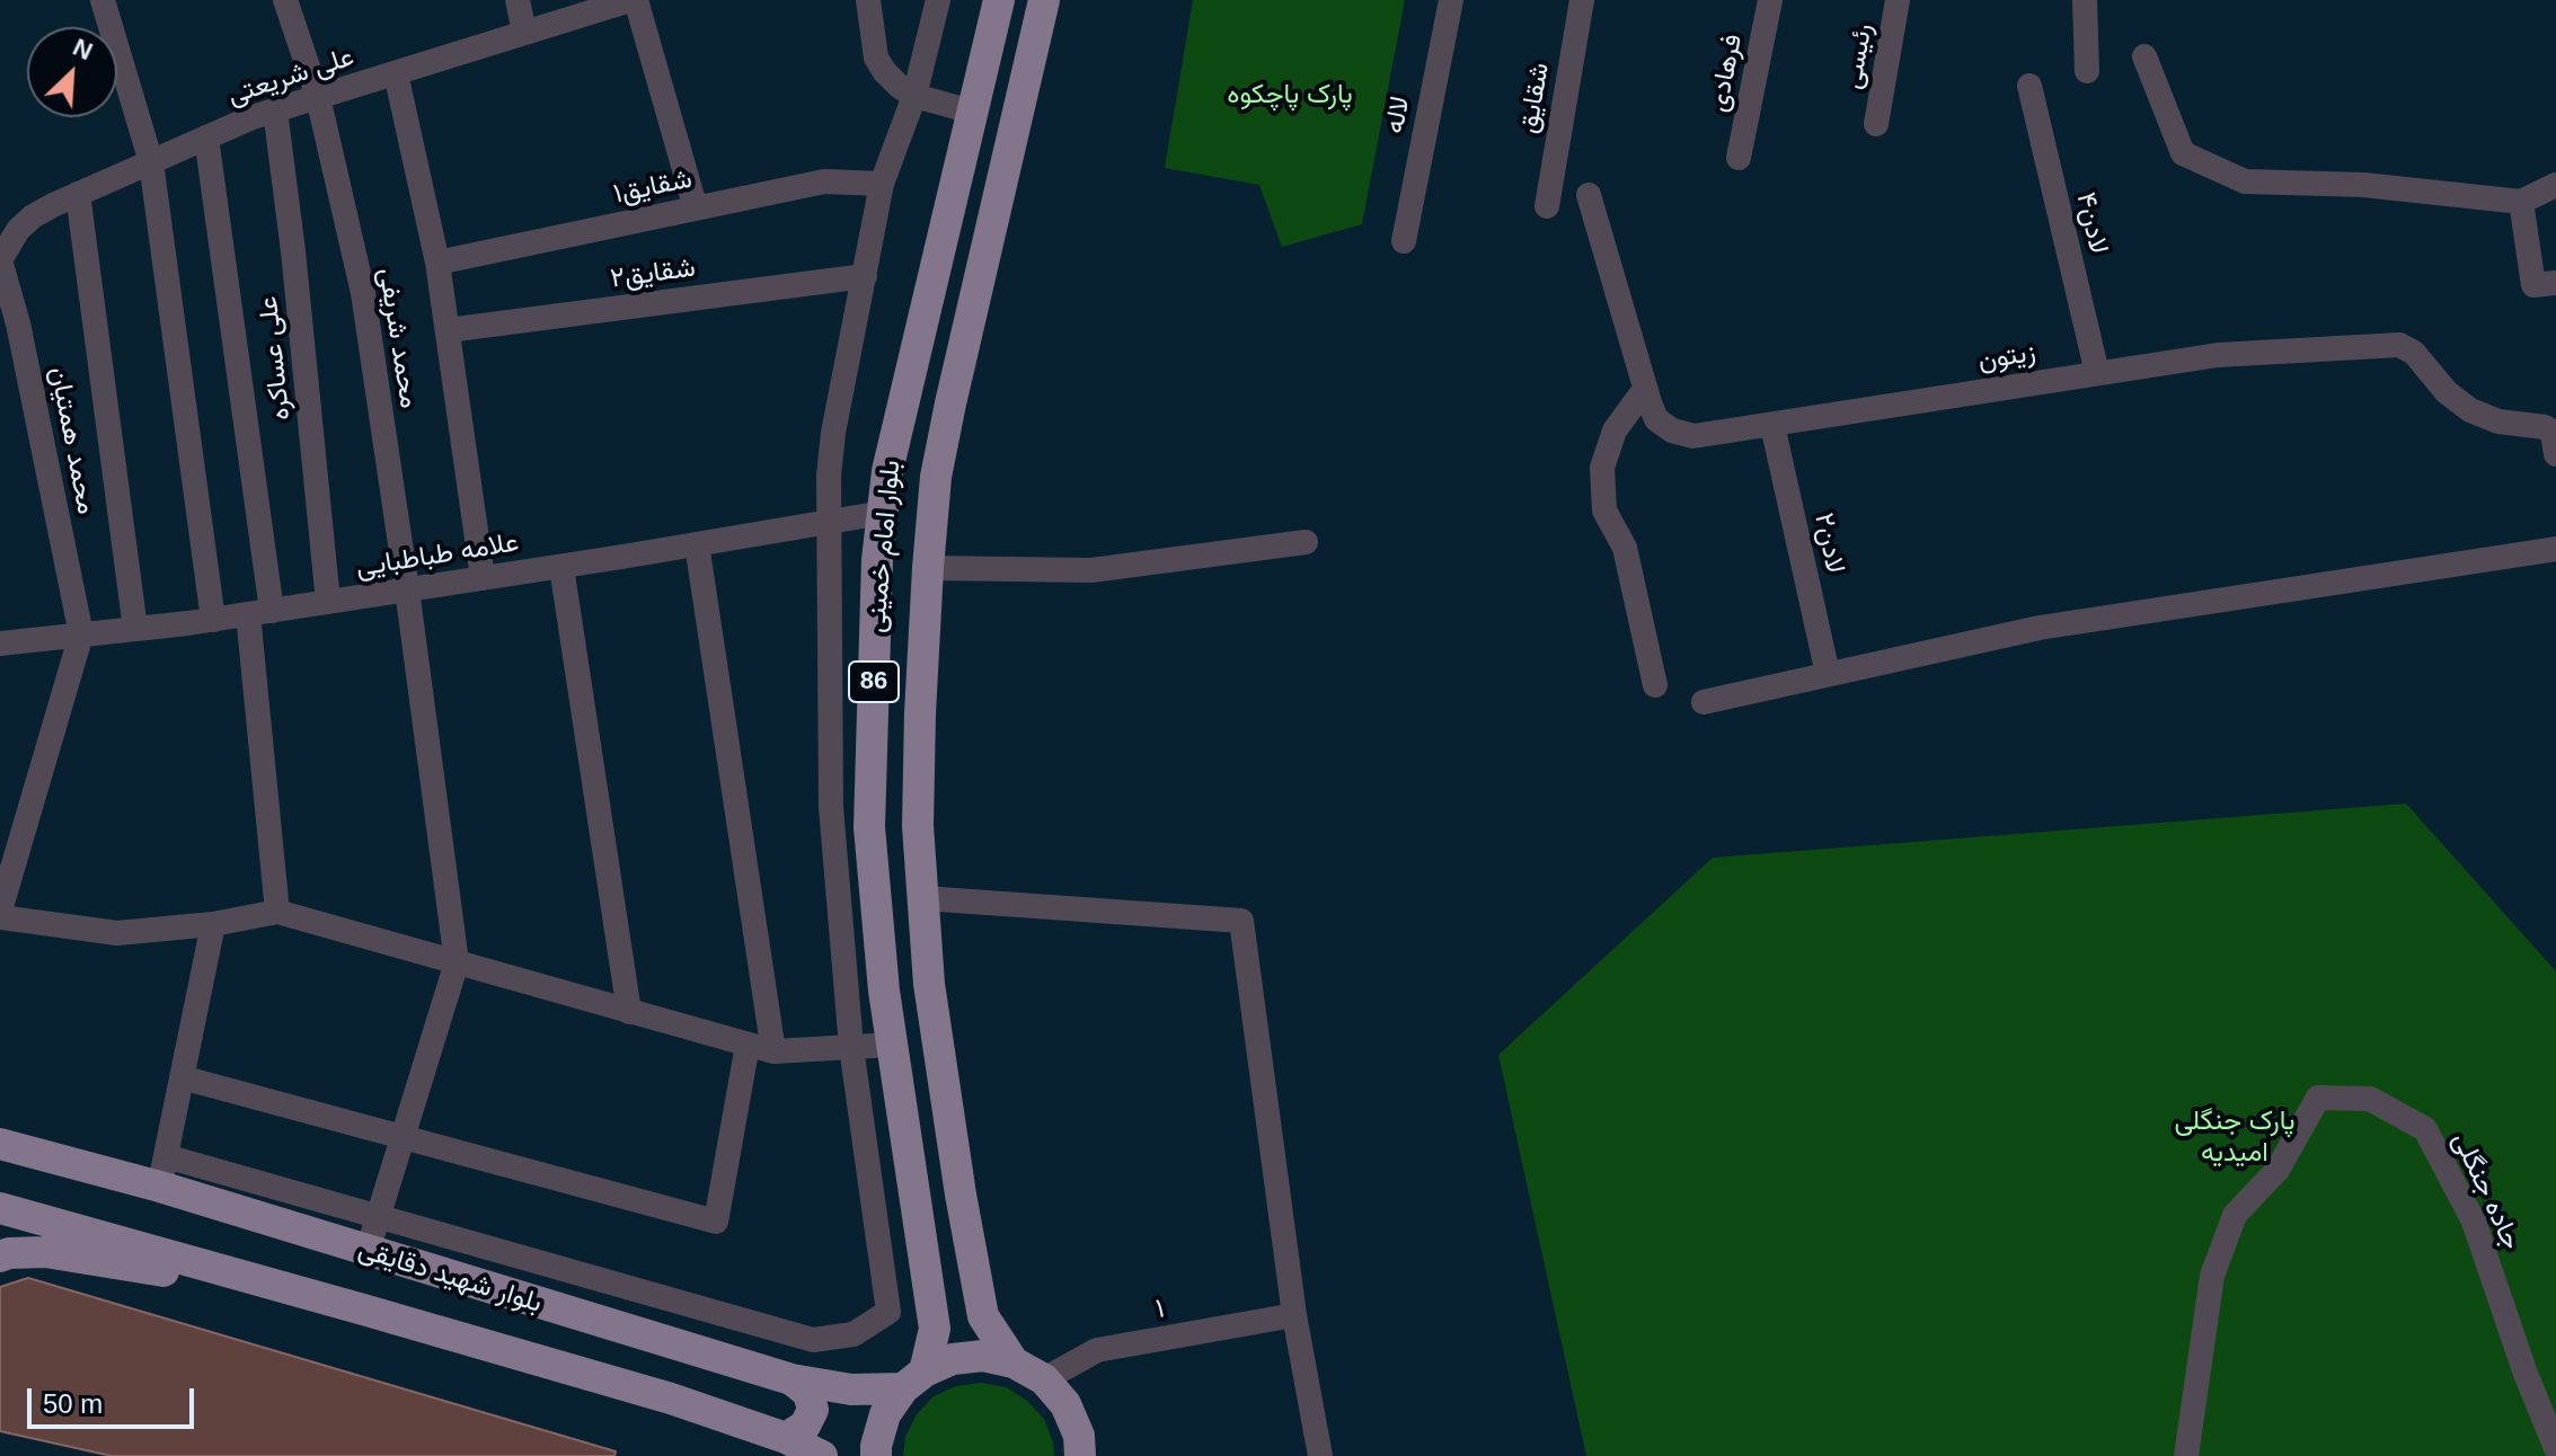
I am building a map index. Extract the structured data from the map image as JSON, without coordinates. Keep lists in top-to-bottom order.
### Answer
{
  "streets": {
    "main road": ["بلوار امام خمینی", "86", "بلوار شهید دقایقی"],
    "street": [
      "رئیسی",
      "فرهادی",
      "علی شریعتی",
      "شقایق",
      "لاله",
      "شقایق۱",
      "لادن۴",
      "شقایق۲",
      "محمد شریفی",
      "زیتون",
      "علی عساکره",
      "محمد همتیان",
      "لادن۲",
      "علامه طباطبایی",
      "جاده جنگلی",
      "۱"
    ]
  },
  "crossings": [
    ["علی شریعتی", "محمد شریفی"],
    ["علی شریعتی", "علی عساکره"],
    ["علی شریعتی", "محمد همتیان"],
    ["لادن۴", "زیتون"],
    ["محمد شریفی", "علامه طباطبایی"],
    ["زیتون", "لادن۲"],
    ["علی عساکره", "علامه طباطبایی"],
    ["محمد همتیان", "علامه طباطبایی"],
    ["بلوار امام خمینی", "علامه طباطبایی"],
    ["بلوار امام خمینی", "86"],
    ["بلوار امام خمینی", "بلوار شهید دقایقی"],
    ["86", "بلوار شهید دقایقی"],
    ["86", "۱"]
  ],
  "parks": ["پارک پاچکوه", "پارک جنگلی امیدیه"],
  "scale_bar": "50 m",
  "north": "top right"
}
